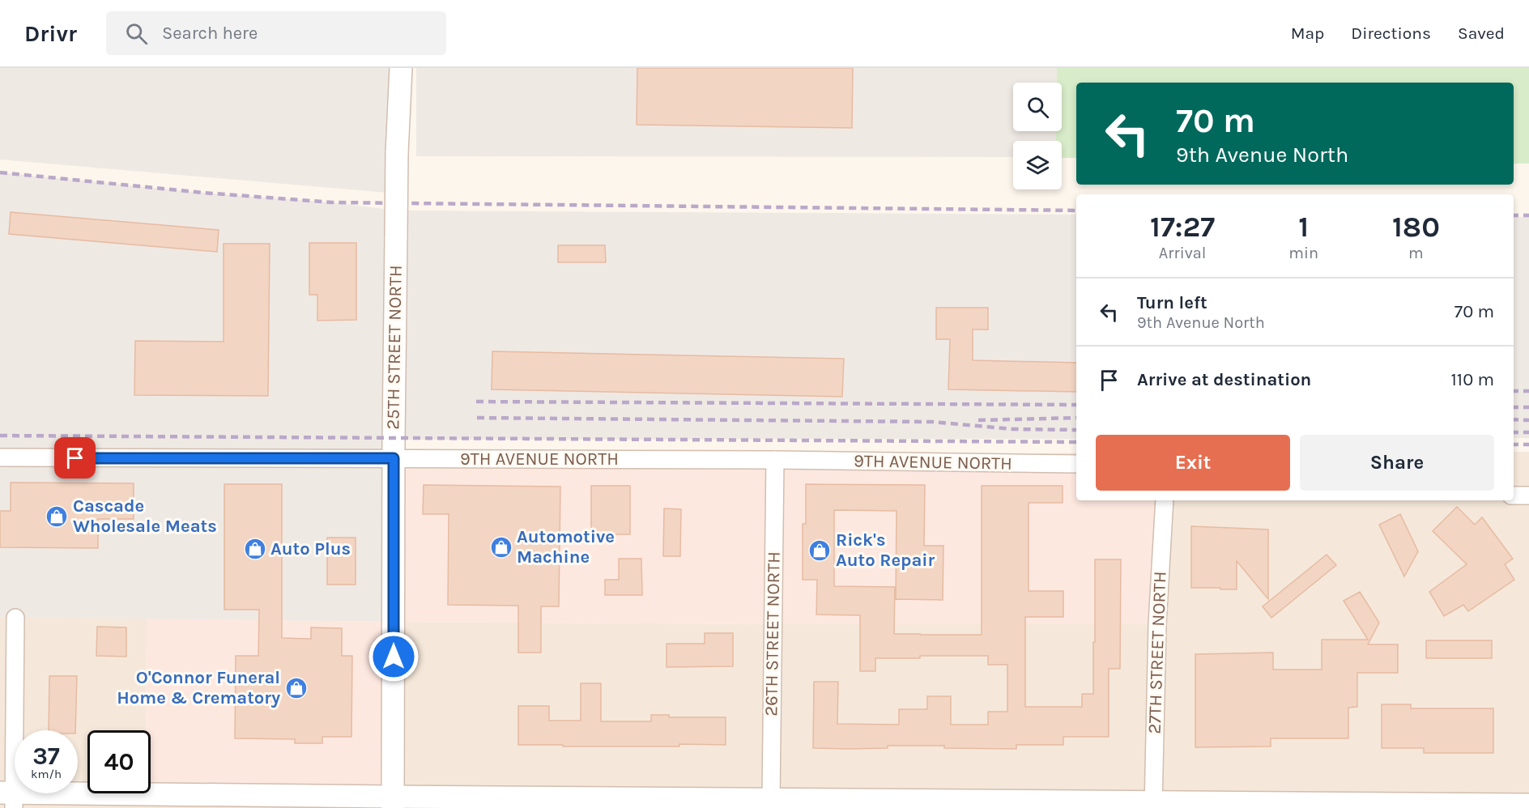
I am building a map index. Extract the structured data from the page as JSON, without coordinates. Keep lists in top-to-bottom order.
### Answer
{
  "streets": {
    "street": [
      "25TH STREET NORTH",
      "9TH AVENUE NORTH",
      "26TH STREET NORTH",
      "27TH STREET NORTH"
    ]
  },
  "crossings": [
    ["25TH STREET NORTH", "9TH AVENUE NORTH"],
    ["9TH AVENUE NORTH", "26TH STREET NORTH"]
  ],
  "places": {
    "shop": [
      "Cascade Wholesale Meats",
      "Automotive Machine",
      "Auto Plus",
      "Rick's Auto Repair",
      "O'Connor Funeral Home & Crematory"
    ]
  },
  "page": {
    "header": "Drivr",
    "search": "Search here",
    "nav": ["Map", "Directions", "Saved"],
    "turn": ["70 m", "9th Avenue North"],
    "eta": [
      "17:27",
      "Arrival",
      "1",
      "min",
      "180",
      "m"
    ],
    "list": [
      {
        "name": "Turn left",
        "note": "9th Avenue North",
        "value": "70 m"
      },
      {
        "name": "Arrive at destination",
        "value": "110 m"
      }
    ],
    "buttons": ["Exit", "Share"],
    "speed": "37 km/h",
    "limit": "40"
  }
}
